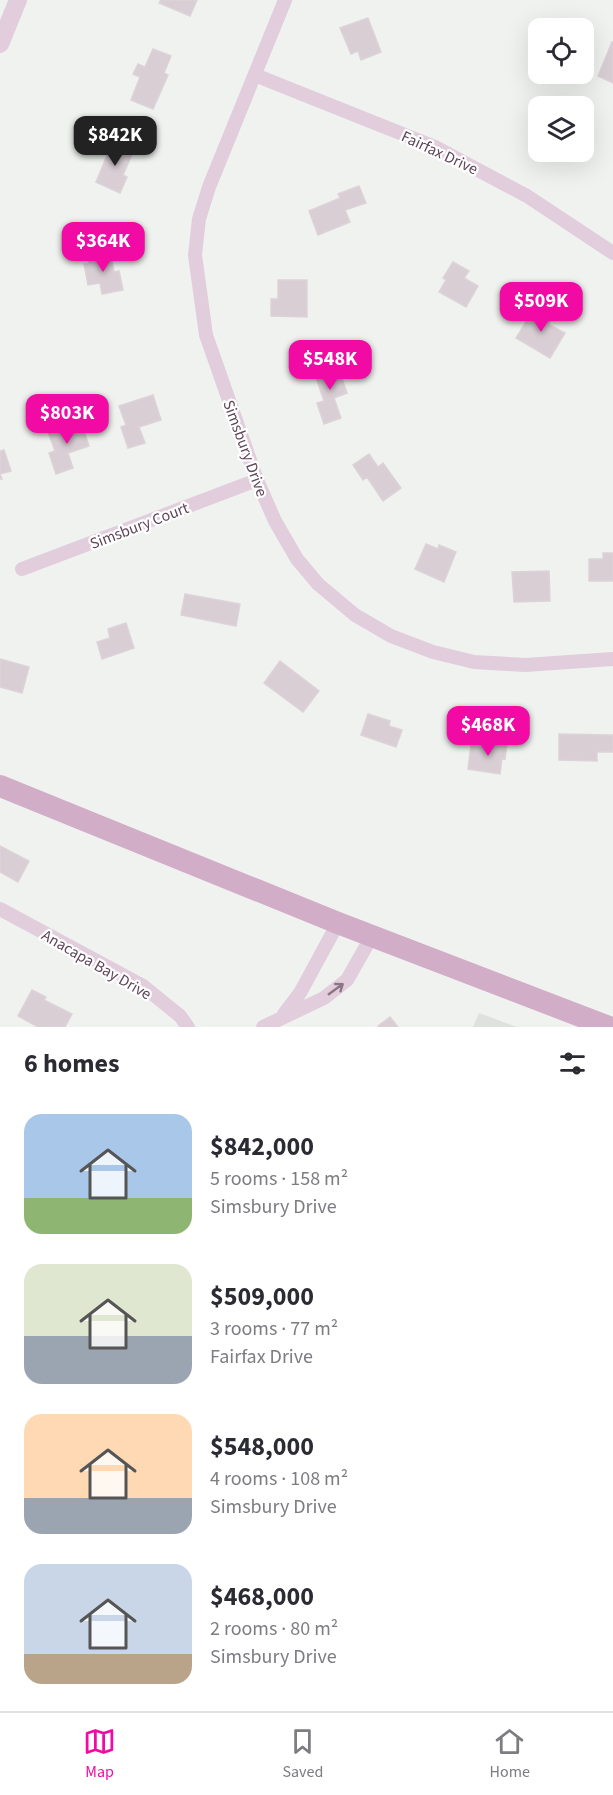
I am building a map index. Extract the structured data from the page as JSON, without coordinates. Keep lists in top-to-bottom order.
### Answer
{
  "streets": {
    "street": [
      "Fairfax Drive",
      "Simsbury Drive",
      "Simsbury Court",
      "Anacapa Bay Drive"
    ]
  },
  "crossings": [
    ["Fairfax Drive", "Simsbury Drive"],
    ["Simsbury Drive", "Simsbury Court"]
  ],
  "page": {
    "price": [
      "$842K",
      "$364K",
      "$509K",
      "$548K",
      "$803K",
      "$468K"
    ],
    "heading": "6 homes",
    "list": [
      {
        "name": "$842,000",
        "note": "5 rooms · 158 m² · Simsbury Drive"
      },
      {
        "name": "$509,000",
        "note": "3 rooms · 77 m² · Fairfax Drive"
      },
      {
        "name": "$548,000",
        "note": "4 rooms · 108 m² · Simsbury Drive"
      },
      {
        "name": "$468,000",
        "note": "2 rooms · 80 m² · Simsbury Drive"
      }
    ],
    "tabs": ["Map", "Saved", "Home"]
  }
}
